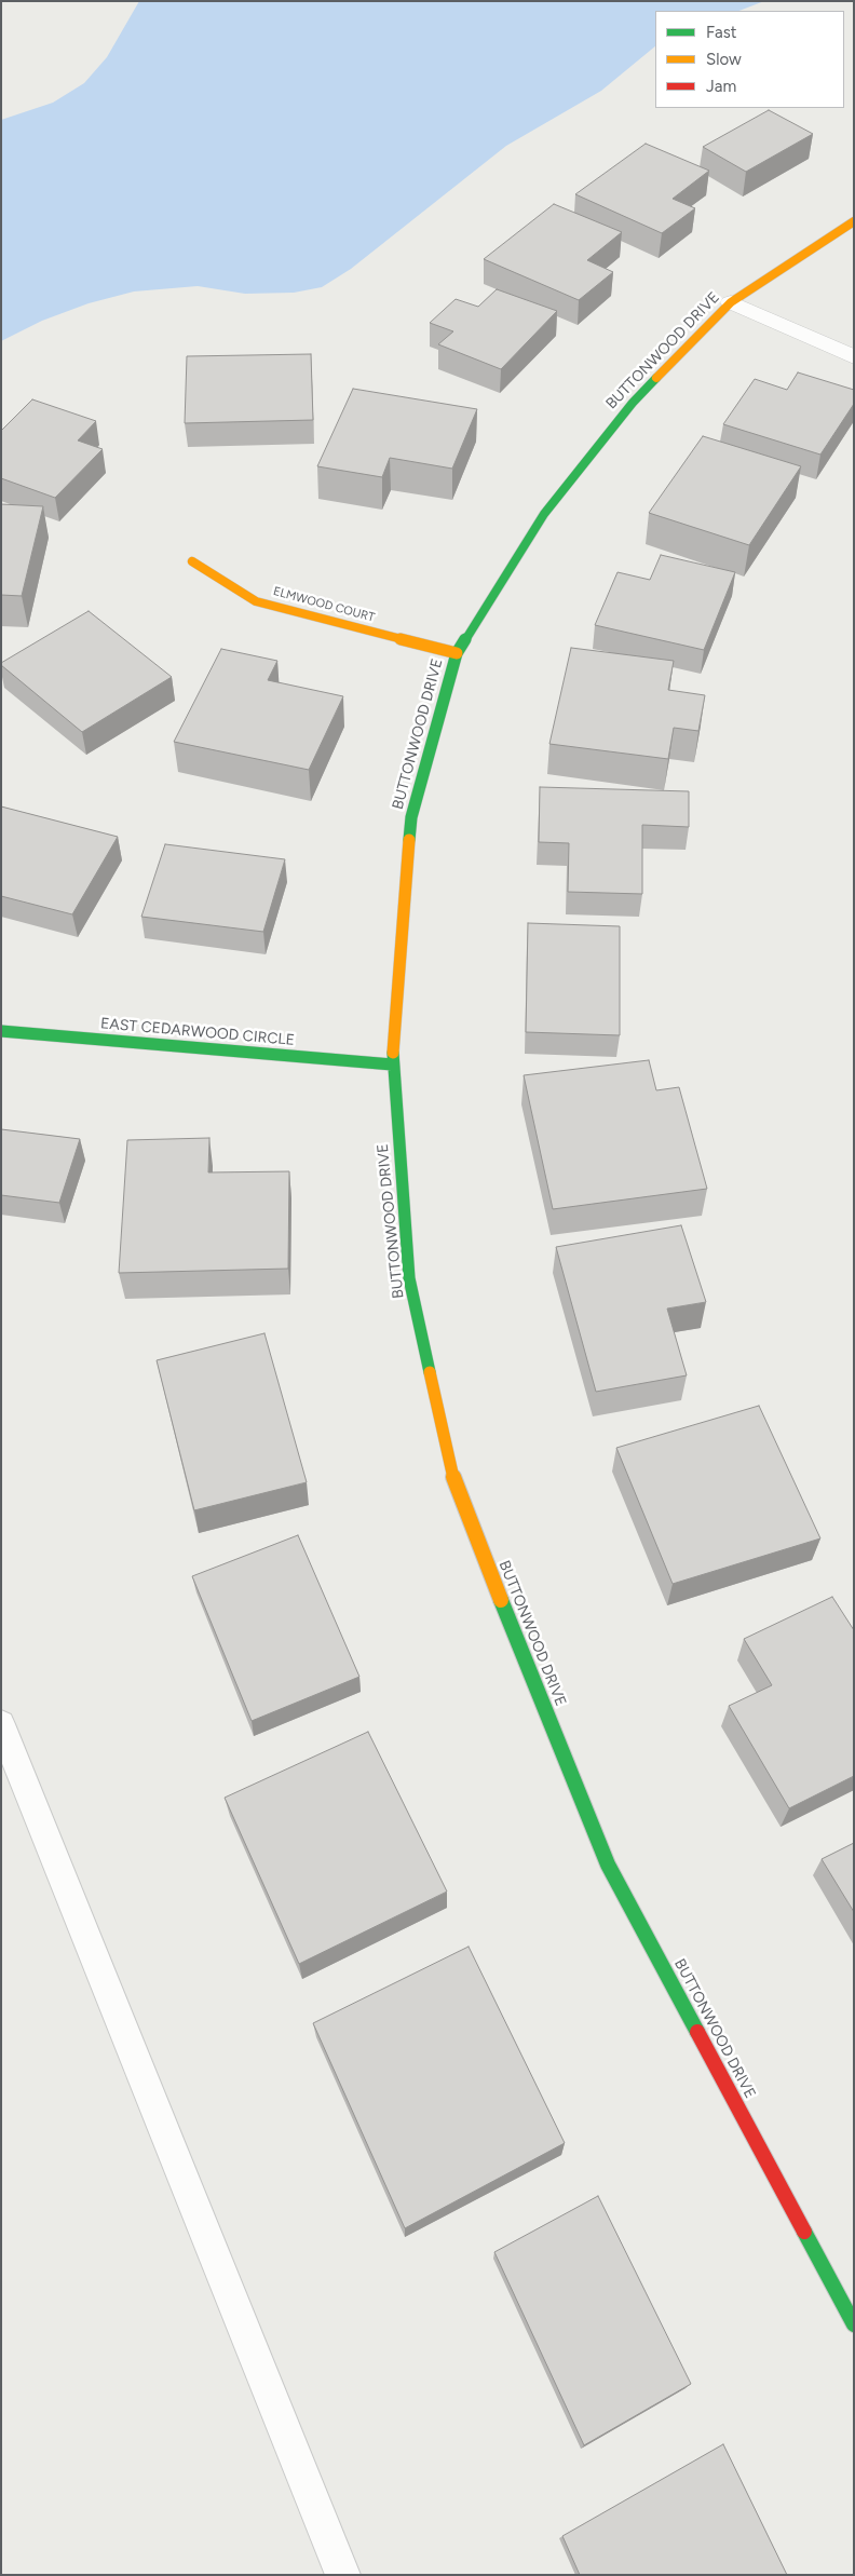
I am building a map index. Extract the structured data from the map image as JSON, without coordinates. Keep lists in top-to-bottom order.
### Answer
{
  "streets": {
    "street": ["BUTTONWOOD DRIVE", "ELMWOOD COURT", "EAST CEDARWOOD CIRCLE"]
  },
  "crossings": [
    ["BUTTONWOOD DRIVE", "ELMWOOD COURT"],
    ["BUTTONWOOD DRIVE", "EAST CEDARWOOD CIRCLE"]
  ],
  "legend": ["Fast", "Slow", "Jam"]
}
